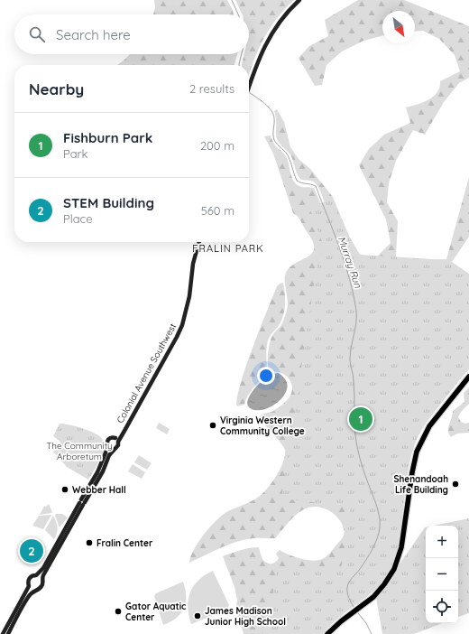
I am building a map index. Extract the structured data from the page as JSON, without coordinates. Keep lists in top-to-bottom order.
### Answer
{
  "streets": {
    "main road": ["Colonial Avenue Southwest"]
  },
  "districts": ["FRALIN PARK"],
  "water": ["Murray Run"],
  "parks": ["The Community Arboretum"],
  "places": [
    "Virginia Western Community College",
    "Shenandoah Life Building",
    "Webber Hall",
    "Fralin Center",
    "Gator Aquatic Center",
    "James Madison Junior High School"
  ],
  "north": "bottom right",
  "page": {
    "search": "Search here",
    "heading": ["Nearby", "2 results"],
    "list": [
      {
        "mark": "1",
        "name": "Fishburn Park",
        "note": "Park",
        "value": "200 m"
      },
      {
        "mark": "2",
        "name": "STEM Building",
        "note": "Place",
        "value": "560 m"
      }
    ],
    "pins": ["1", "2"],
    "map_buttons": ["+", "−"]
  }
}
